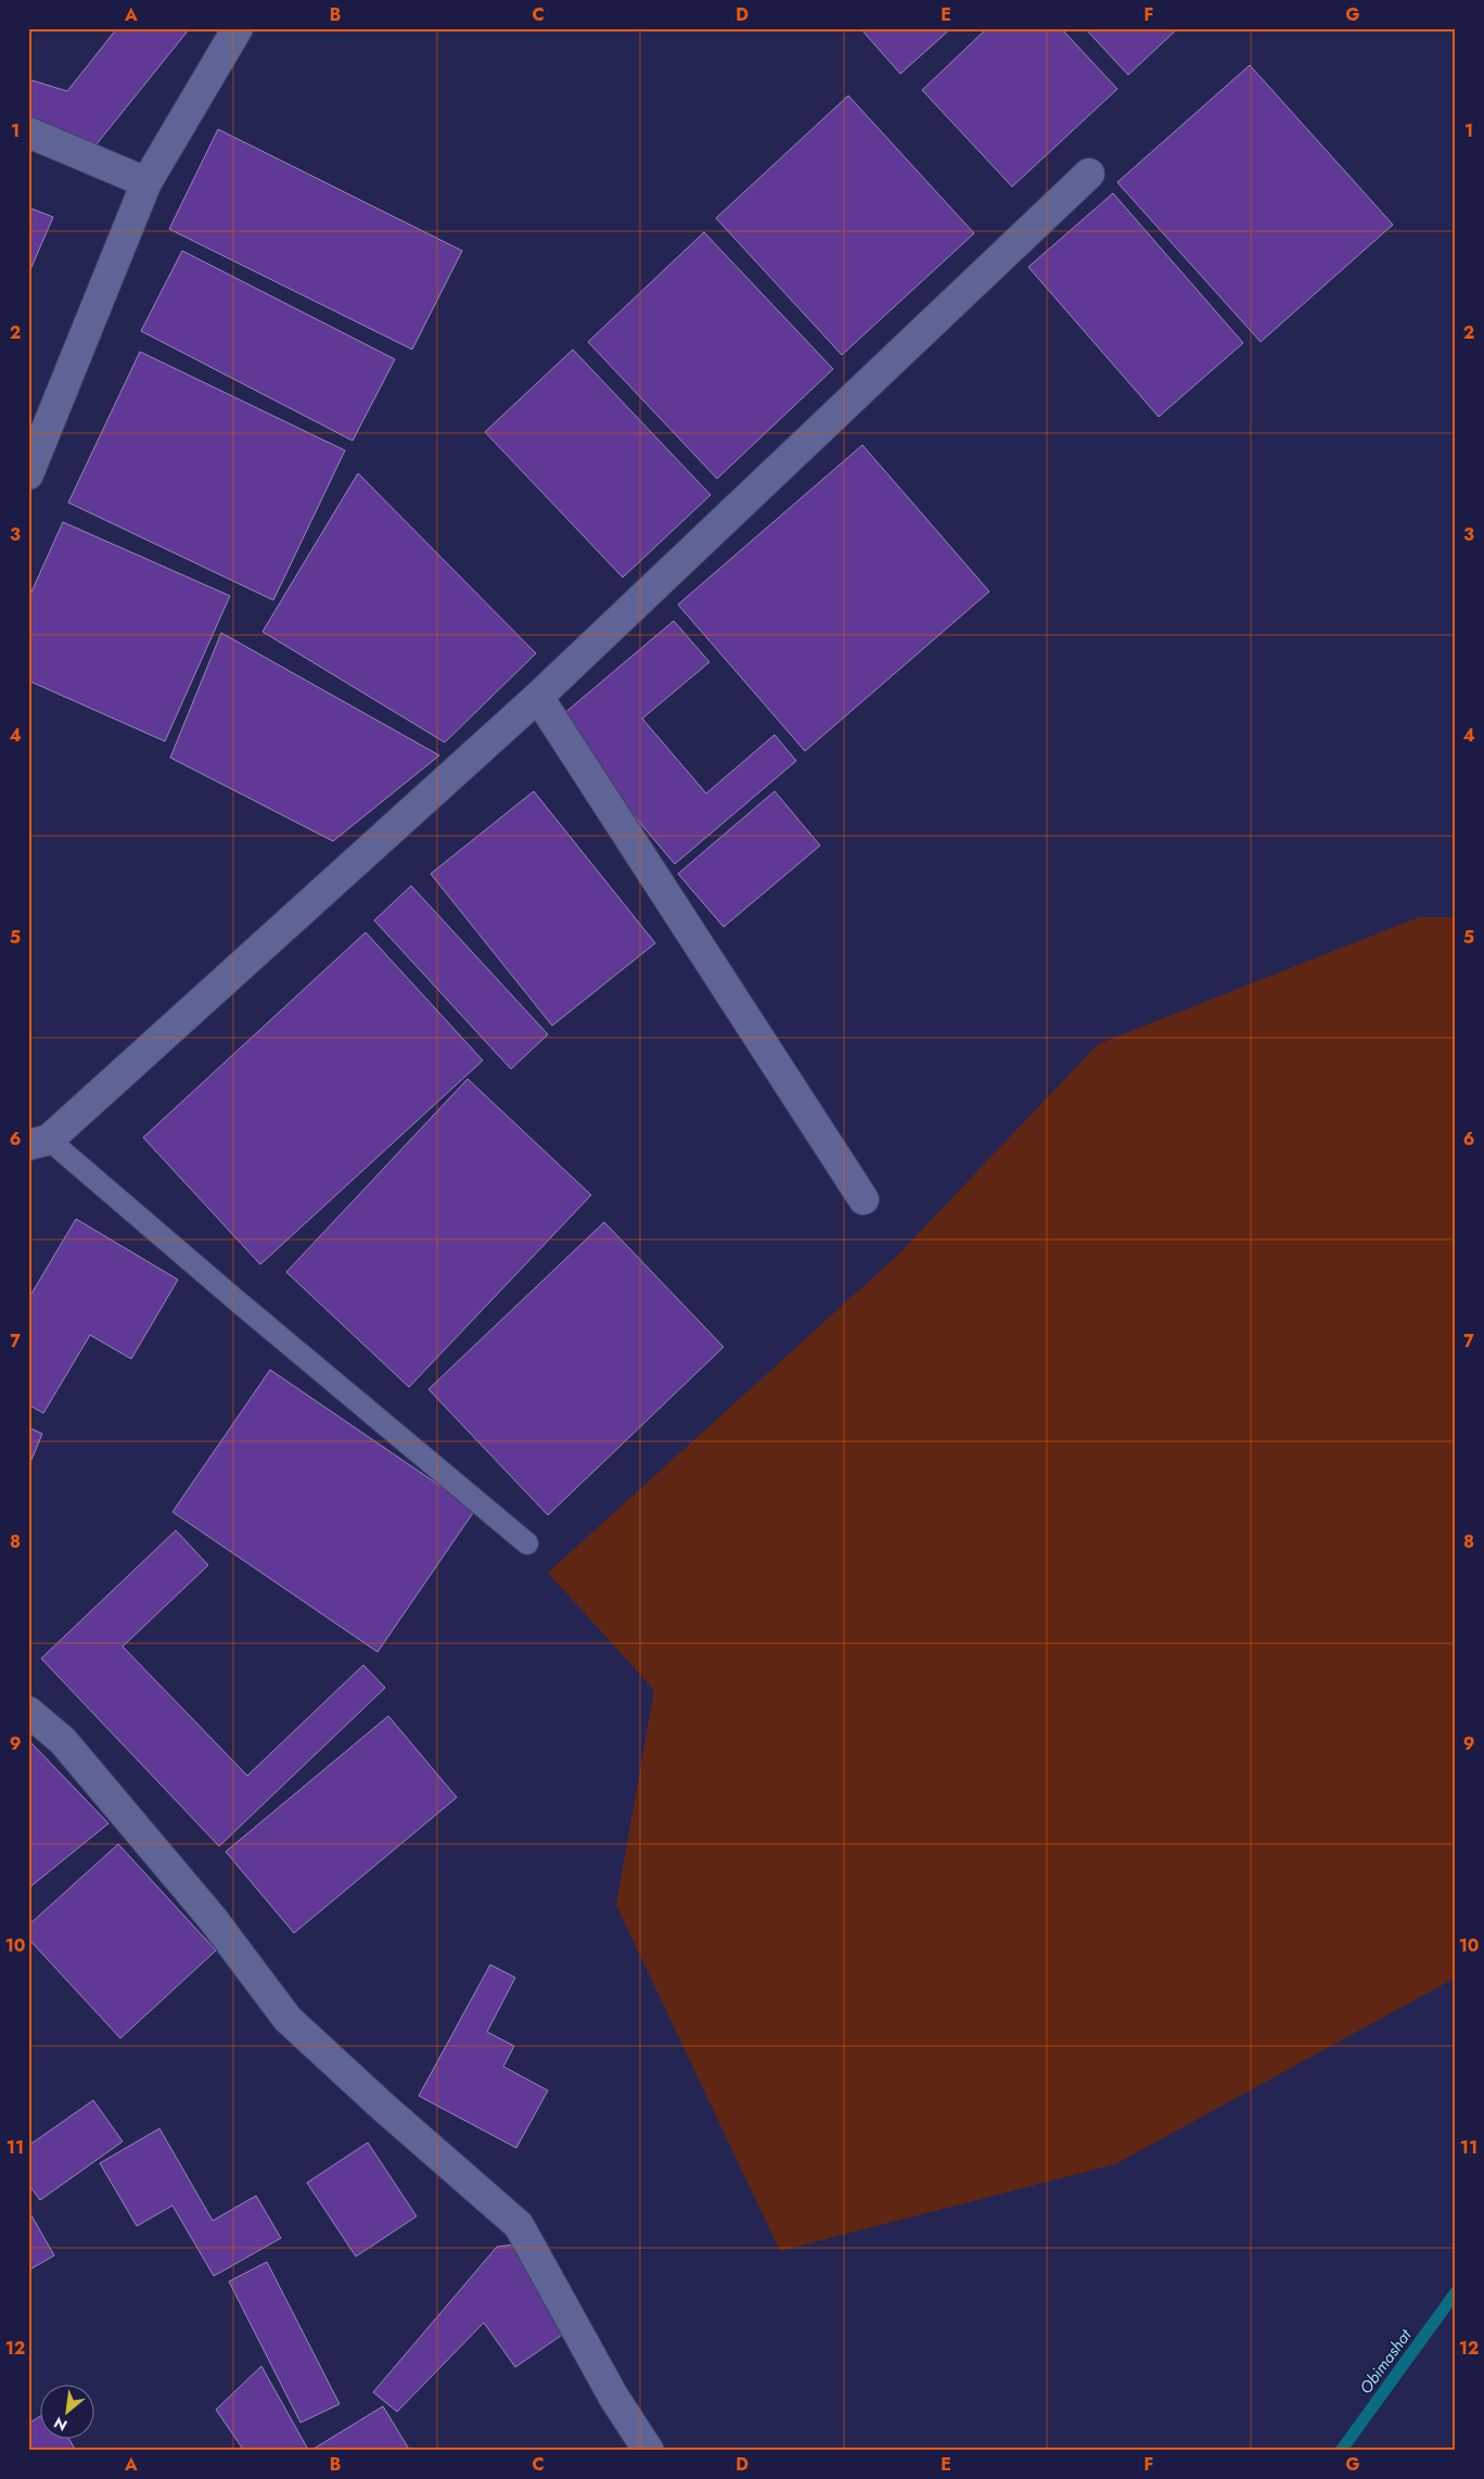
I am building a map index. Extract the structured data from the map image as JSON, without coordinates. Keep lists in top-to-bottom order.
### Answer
{
  "water": ["Obimashat"],
  "north": "bottom left",
  "grid": {
    "columns": [
      "A",
      "B",
      "C",
      "D",
      "E",
      "F",
      "G"
    ],
    "rows": [
      "1",
      "2",
      "3",
      "4",
      "5",
      "6",
      "7",
      "8",
      "9",
      "10",
      "11",
      "12"
    ]
  }
}
